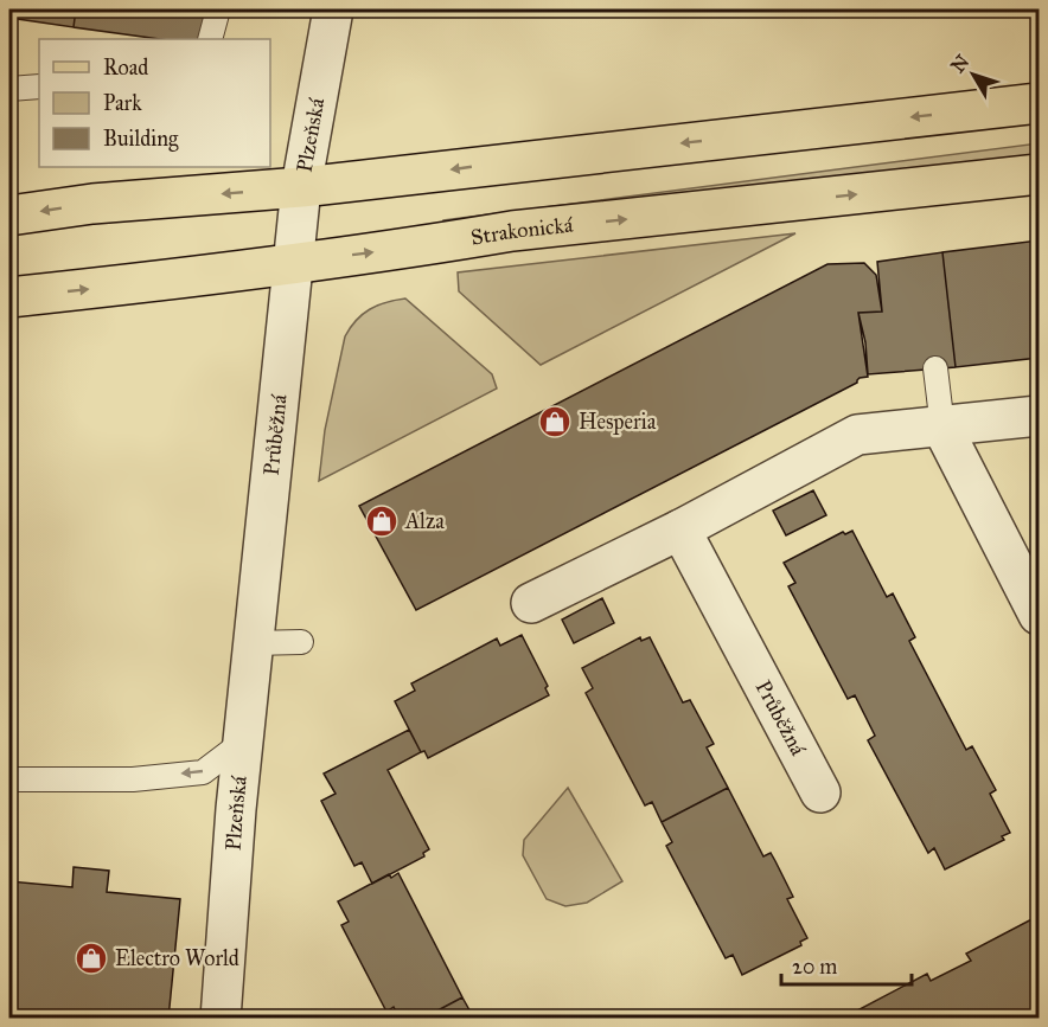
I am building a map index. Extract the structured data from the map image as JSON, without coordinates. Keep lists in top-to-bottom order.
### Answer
{
  "streets": {
    "main road": ["Strakonická"],
    "street": ["Plzeňská", "Průběžná"]
  },
  "crossings": [
    ["Plzeňská", "Strakonická"],
    ["Plzeňská", "Průběžná"],
    ["Strakonická", "Průběžná"]
  ],
  "places": {
    "shop": ["Hesperia", "Alza", "Electro World"]
  },
  "legend": ["Road", "Park", "Building"],
  "scale_bar": "20 m",
  "north": "top left"
}
